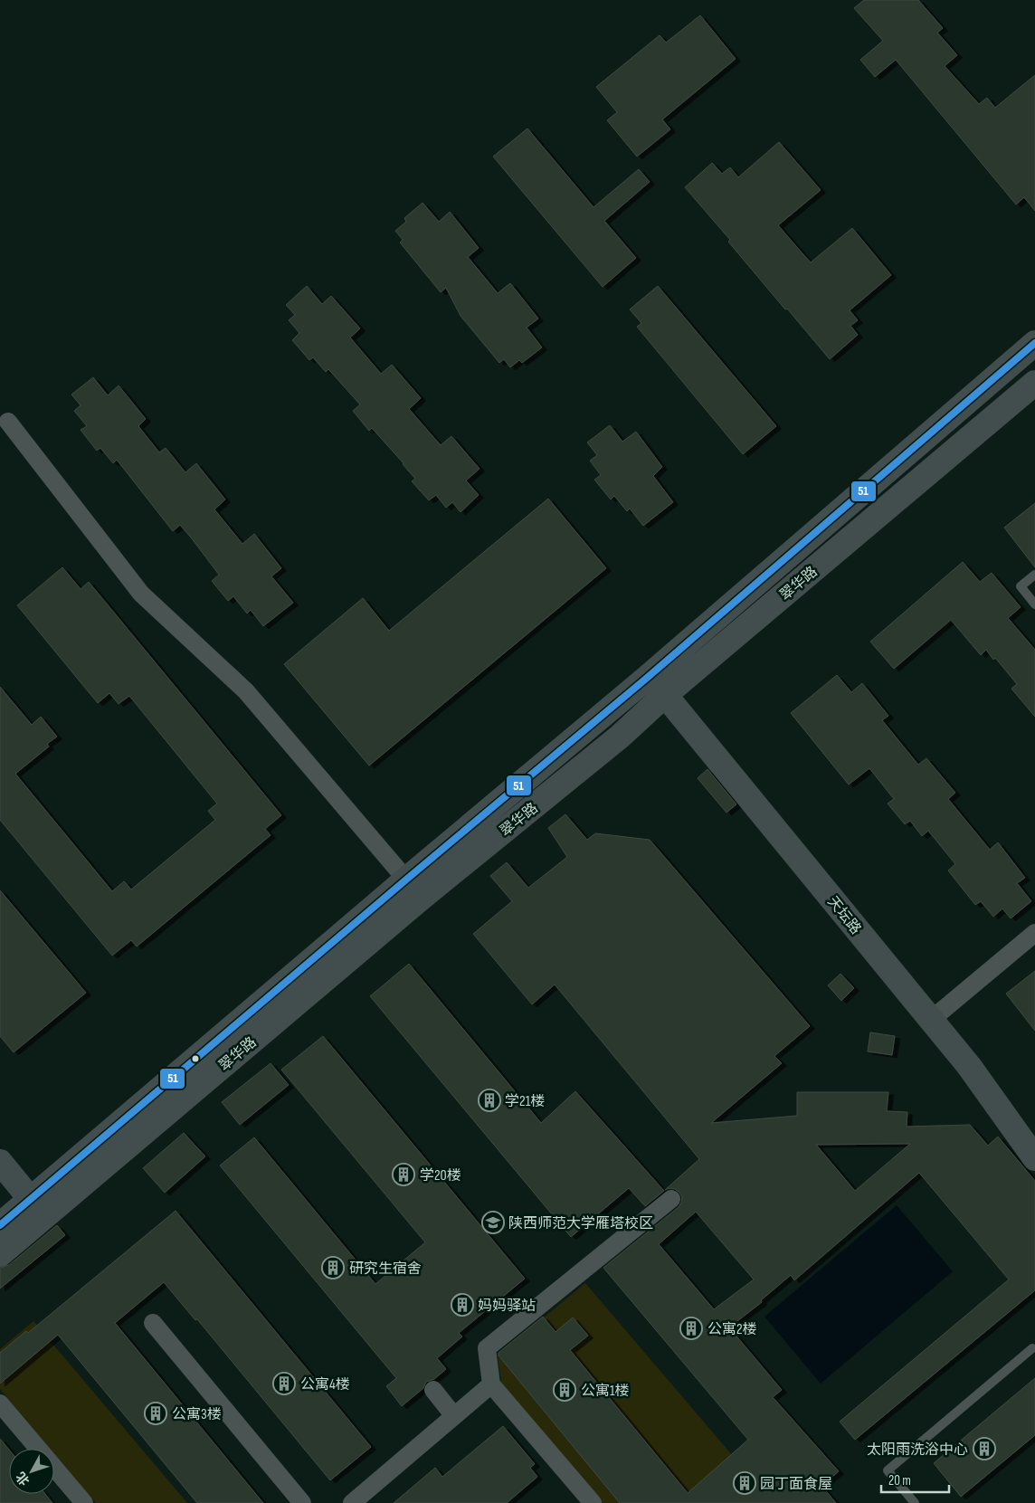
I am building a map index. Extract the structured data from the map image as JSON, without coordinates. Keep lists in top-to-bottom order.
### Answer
{
  "streets": {
    "main road": ["翠华路", "天坛路"]
  },
  "crossings": [
    ["翠华路", "天坛路"]
  ],
  "places": {
    "building": [
      "学21楼",
      "学20楼",
      "研究生宿舍",
      "妈妈驿站",
      "公寓2楼",
      "公寓4楼",
      "公寓1楼",
      "公寓3楼",
      "太阳雨洗浴中心",
      "园丁面食屋"
    ],
    "school or university": ["陕西师范大学雁塔校区"]
  },
  "lines": ["transit line 51"],
  "scale_bar": "20 m",
  "north": "bottom left"
}
